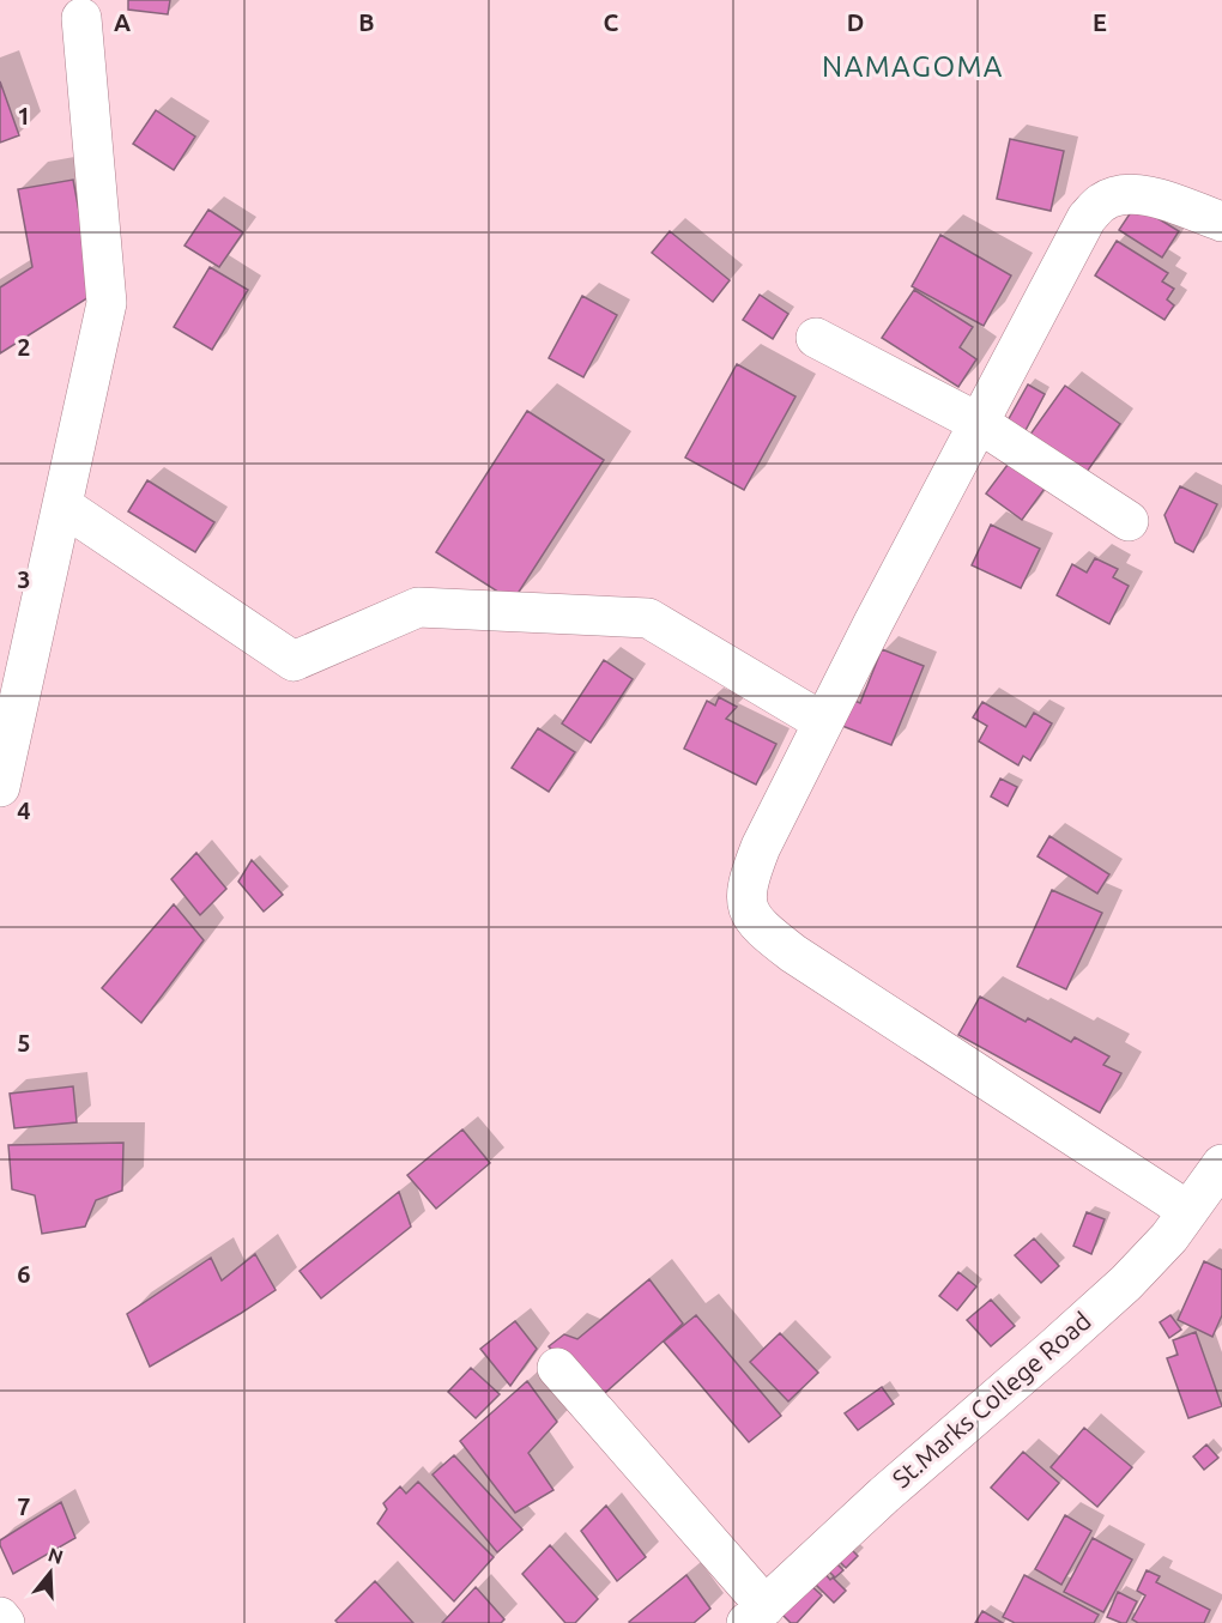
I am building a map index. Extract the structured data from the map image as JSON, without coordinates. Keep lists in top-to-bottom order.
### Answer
{
  "streets": {
    "street": ["St.Marks College Road"]
  },
  "districts": ["NAMAGOMA"],
  "north": "top",
  "grid": {
    "columns": [
      "A",
      "B",
      "C",
      "D",
      "E"
    ],
    "rows": [
      "1",
      "2",
      "3",
      "4",
      "5",
      "6",
      "7"
    ]
  }
}
